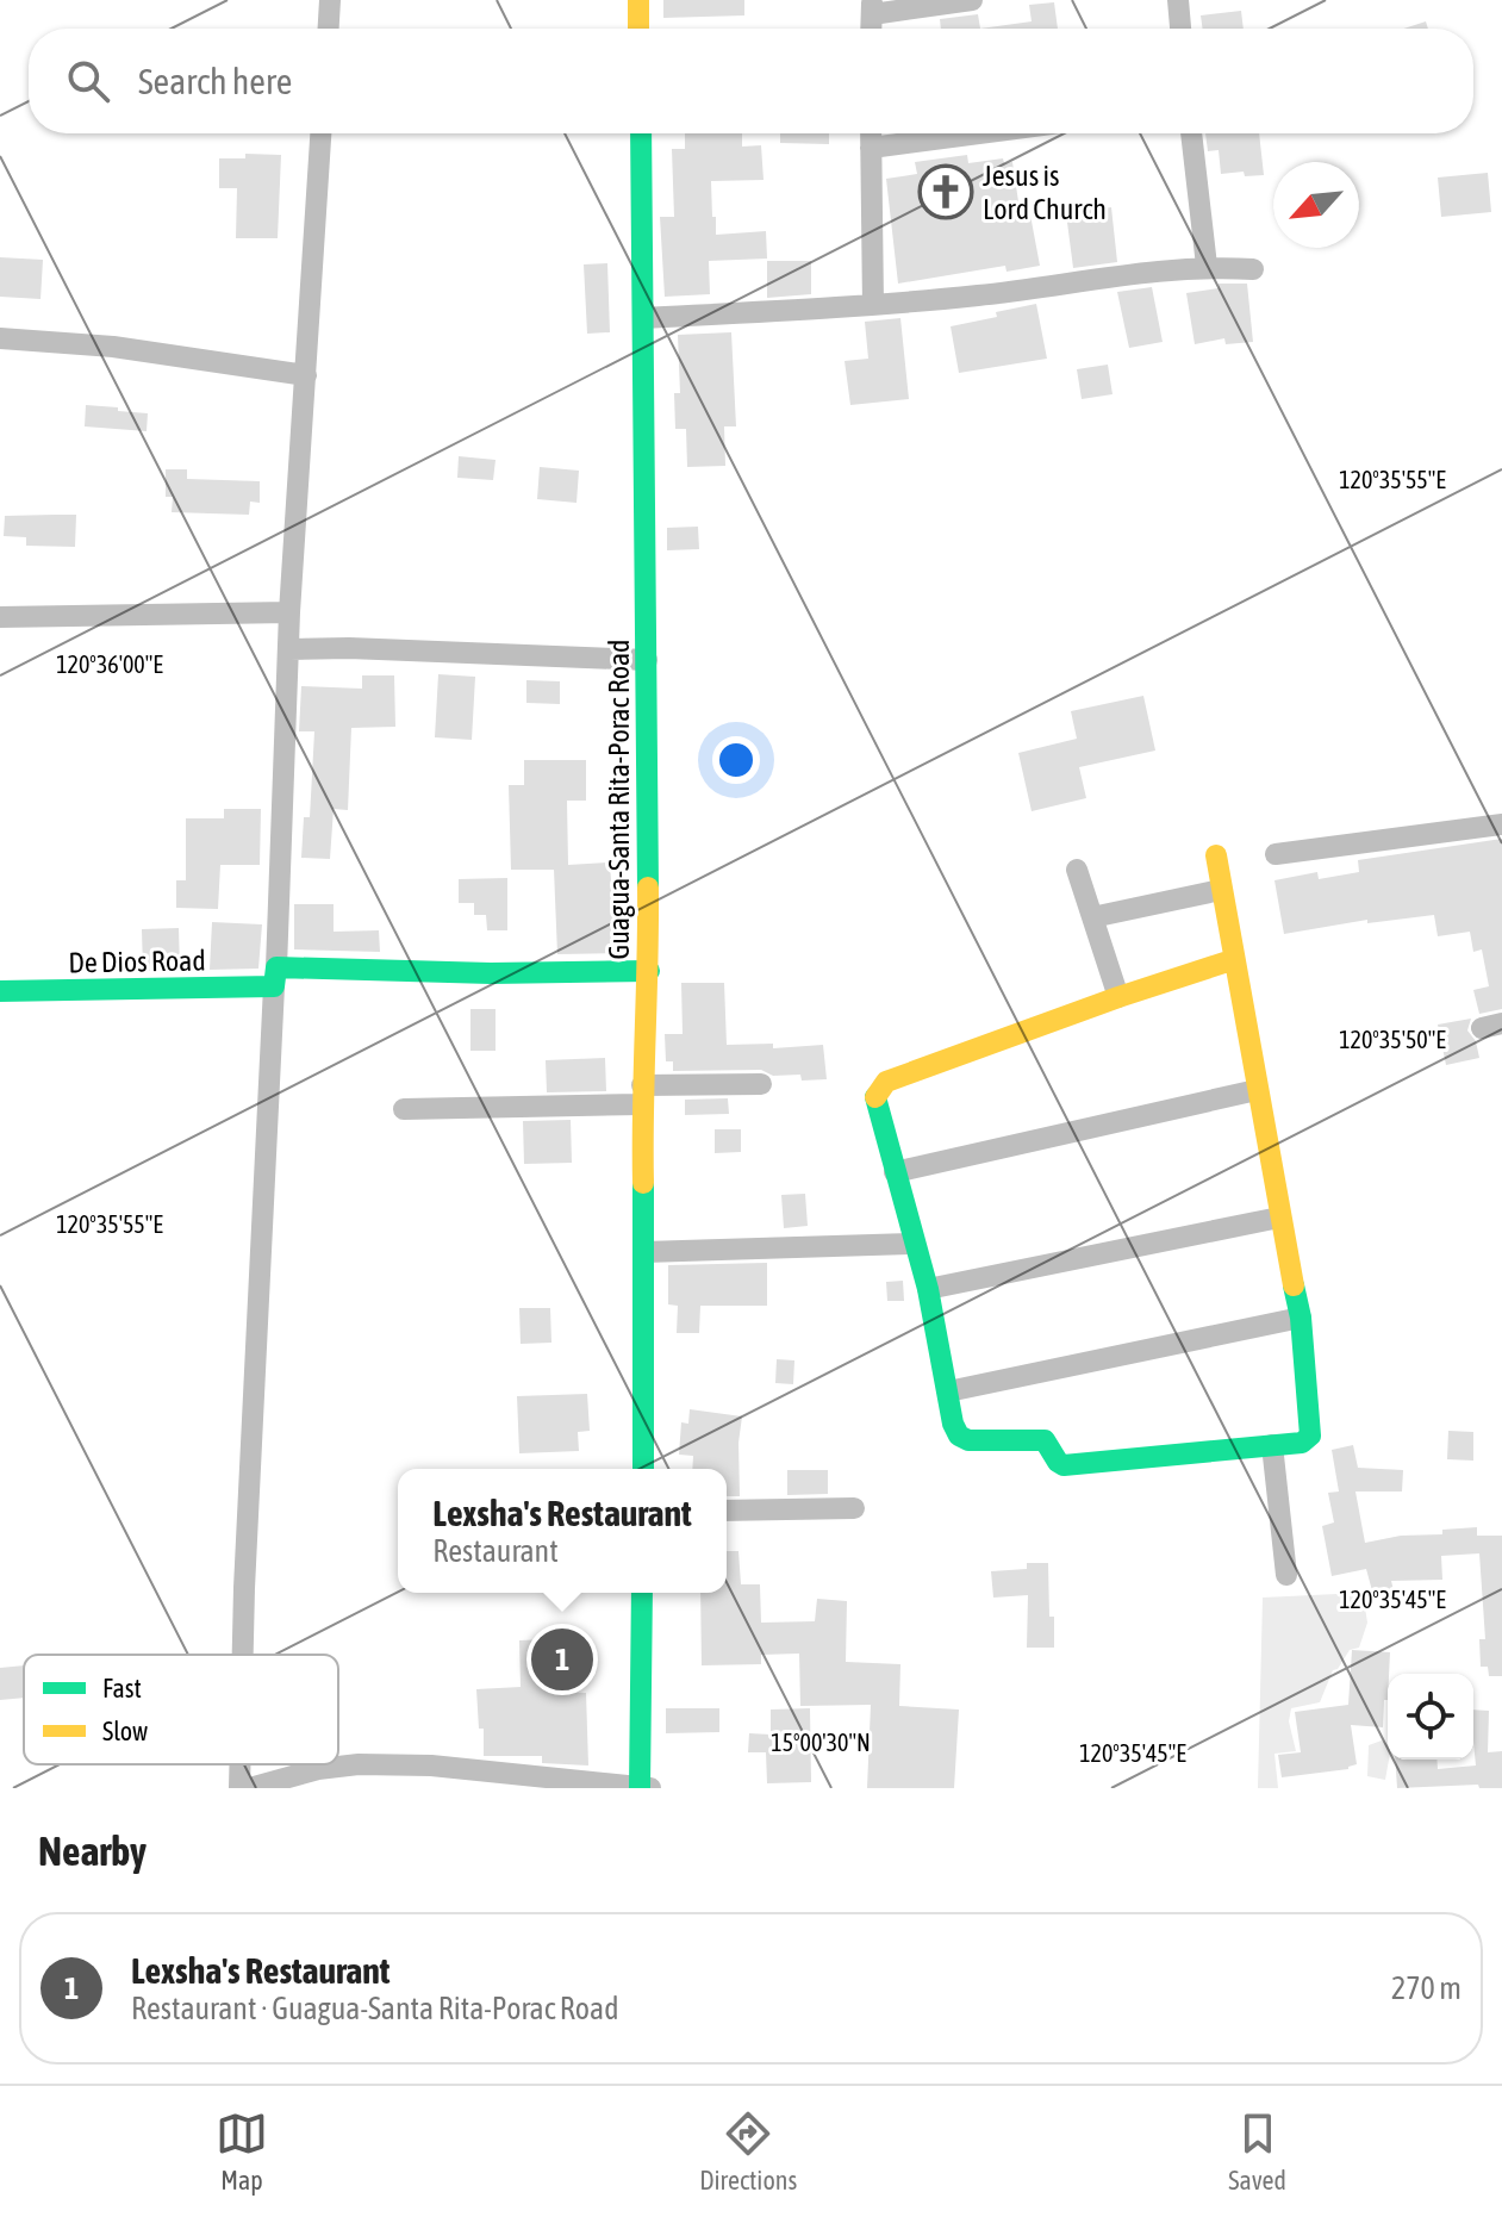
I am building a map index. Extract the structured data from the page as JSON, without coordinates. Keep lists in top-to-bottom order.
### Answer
{
  "streets": {
    "street": ["Guagua-Santa Rita-Porac Road", "De Dios Road"]
  },
  "crossings": [
    ["Guagua-Santa Rita-Porac Road", "De Dios Road"]
  ],
  "places": {
    "church": ["Jesus is Lord Church"]
  },
  "legend": ["Fast", "Slow"],
  "north": "bottom left",
  "page": {
    "search": "Search here",
    "popup": ["Lexsha's Restaurant", "Restaurant"],
    "pins": "1",
    "heading": "Nearby",
    "list": [
      {
        "mark": "1",
        "name": "Lexsha's Restaurant",
        "note": "Restaurant · Guagua-Santa Rita-Porac Road",
        "value": "270 m"
      }
    ],
    "nav": ["Map", "Directions", "Saved"]
  },
  "coordinates": [
    "120°35'55\"E",
    "120°36'00\"E",
    "120°35'50\"E",
    "120°35'45\"E",
    "15°00'30\"N"
  ]
}
